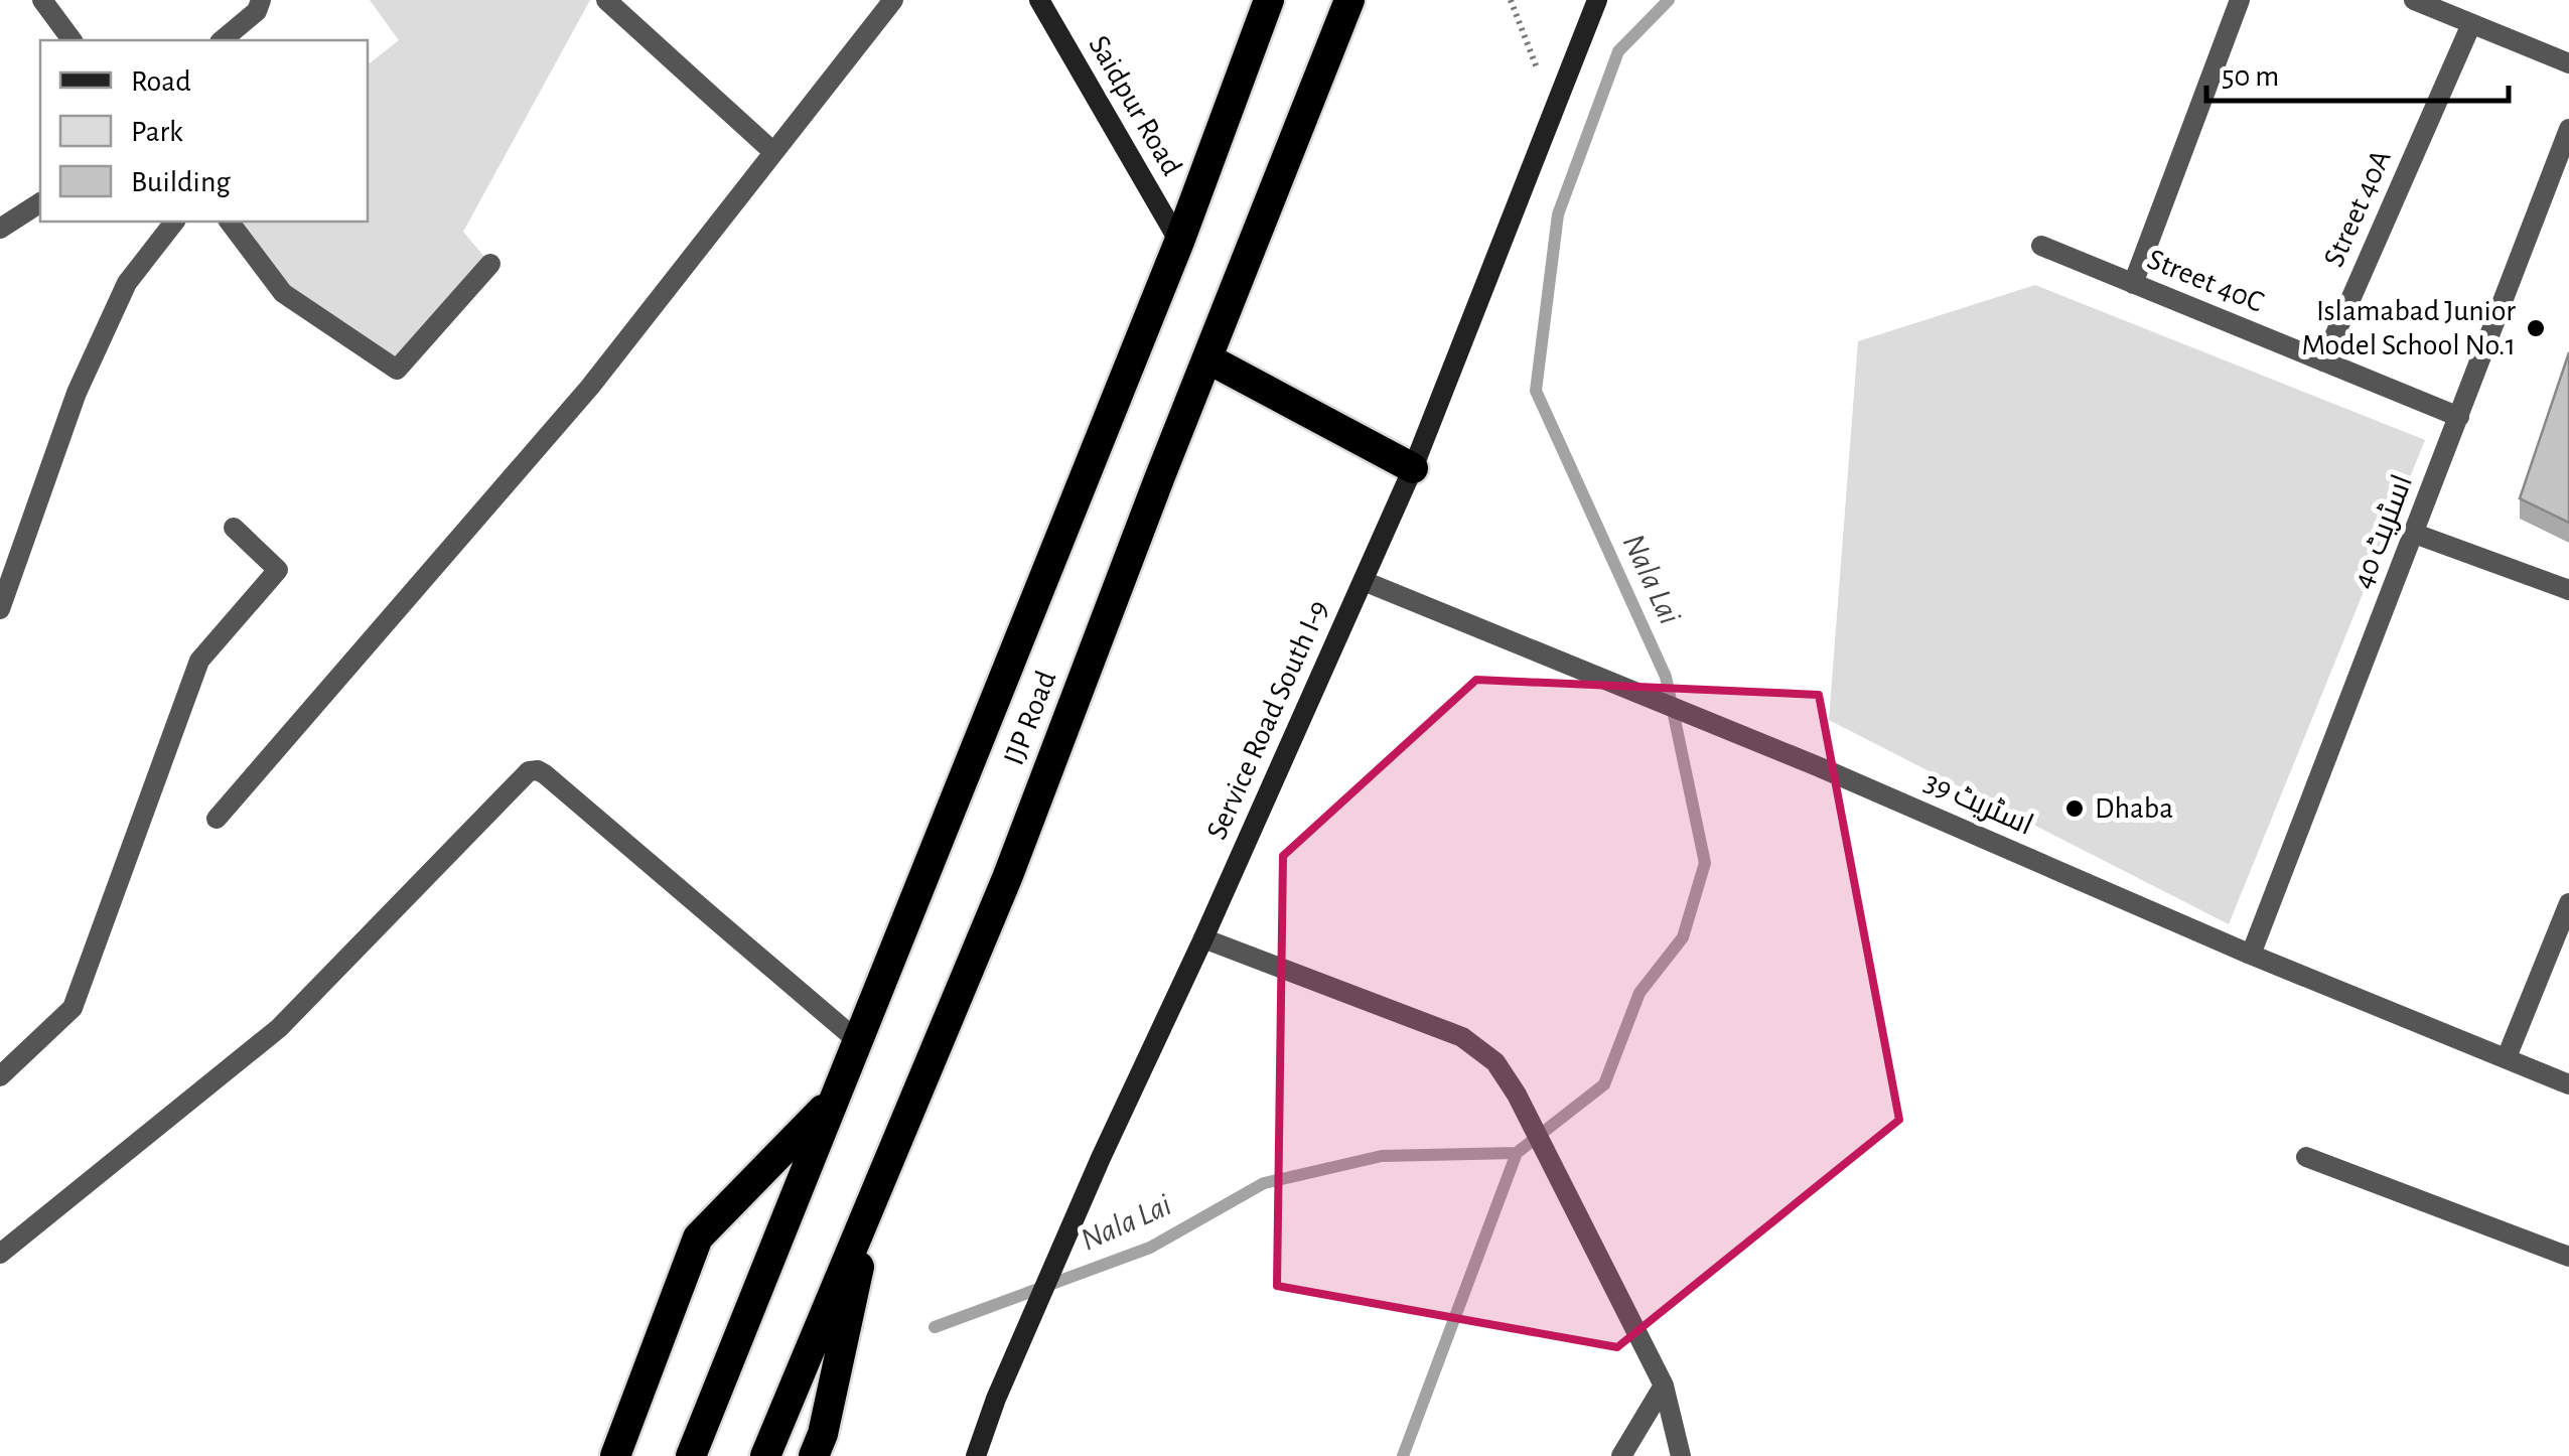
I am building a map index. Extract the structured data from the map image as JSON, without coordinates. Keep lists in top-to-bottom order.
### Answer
{
  "streets": {
    "highway": ["IJP Road"],
    "street": [
      "Saidpur Road",
      "Street 40A",
      "Street 40C",
      "اسٹریٹ 40",
      "Service Road South I-9",
      "اسٹریٹ 39"
    ]
  },
  "crossings": [
    ["Saidpur Road", "IJP Road"],
    ["Street 40A", "Street 40C"],
    ["Street 40C", "اسٹریٹ 40"],
    ["اسٹریٹ 40", "اسٹریٹ 39"],
    ["Service Road South I-9", "اسٹریٹ 39"]
  ],
  "water": ["Nala Lai"],
  "places": ["Islamabad Junior Model School No.1", "Dhaba"],
  "legend": ["Road", "Park", "Building"],
  "scale_bar": "50 m"
}
